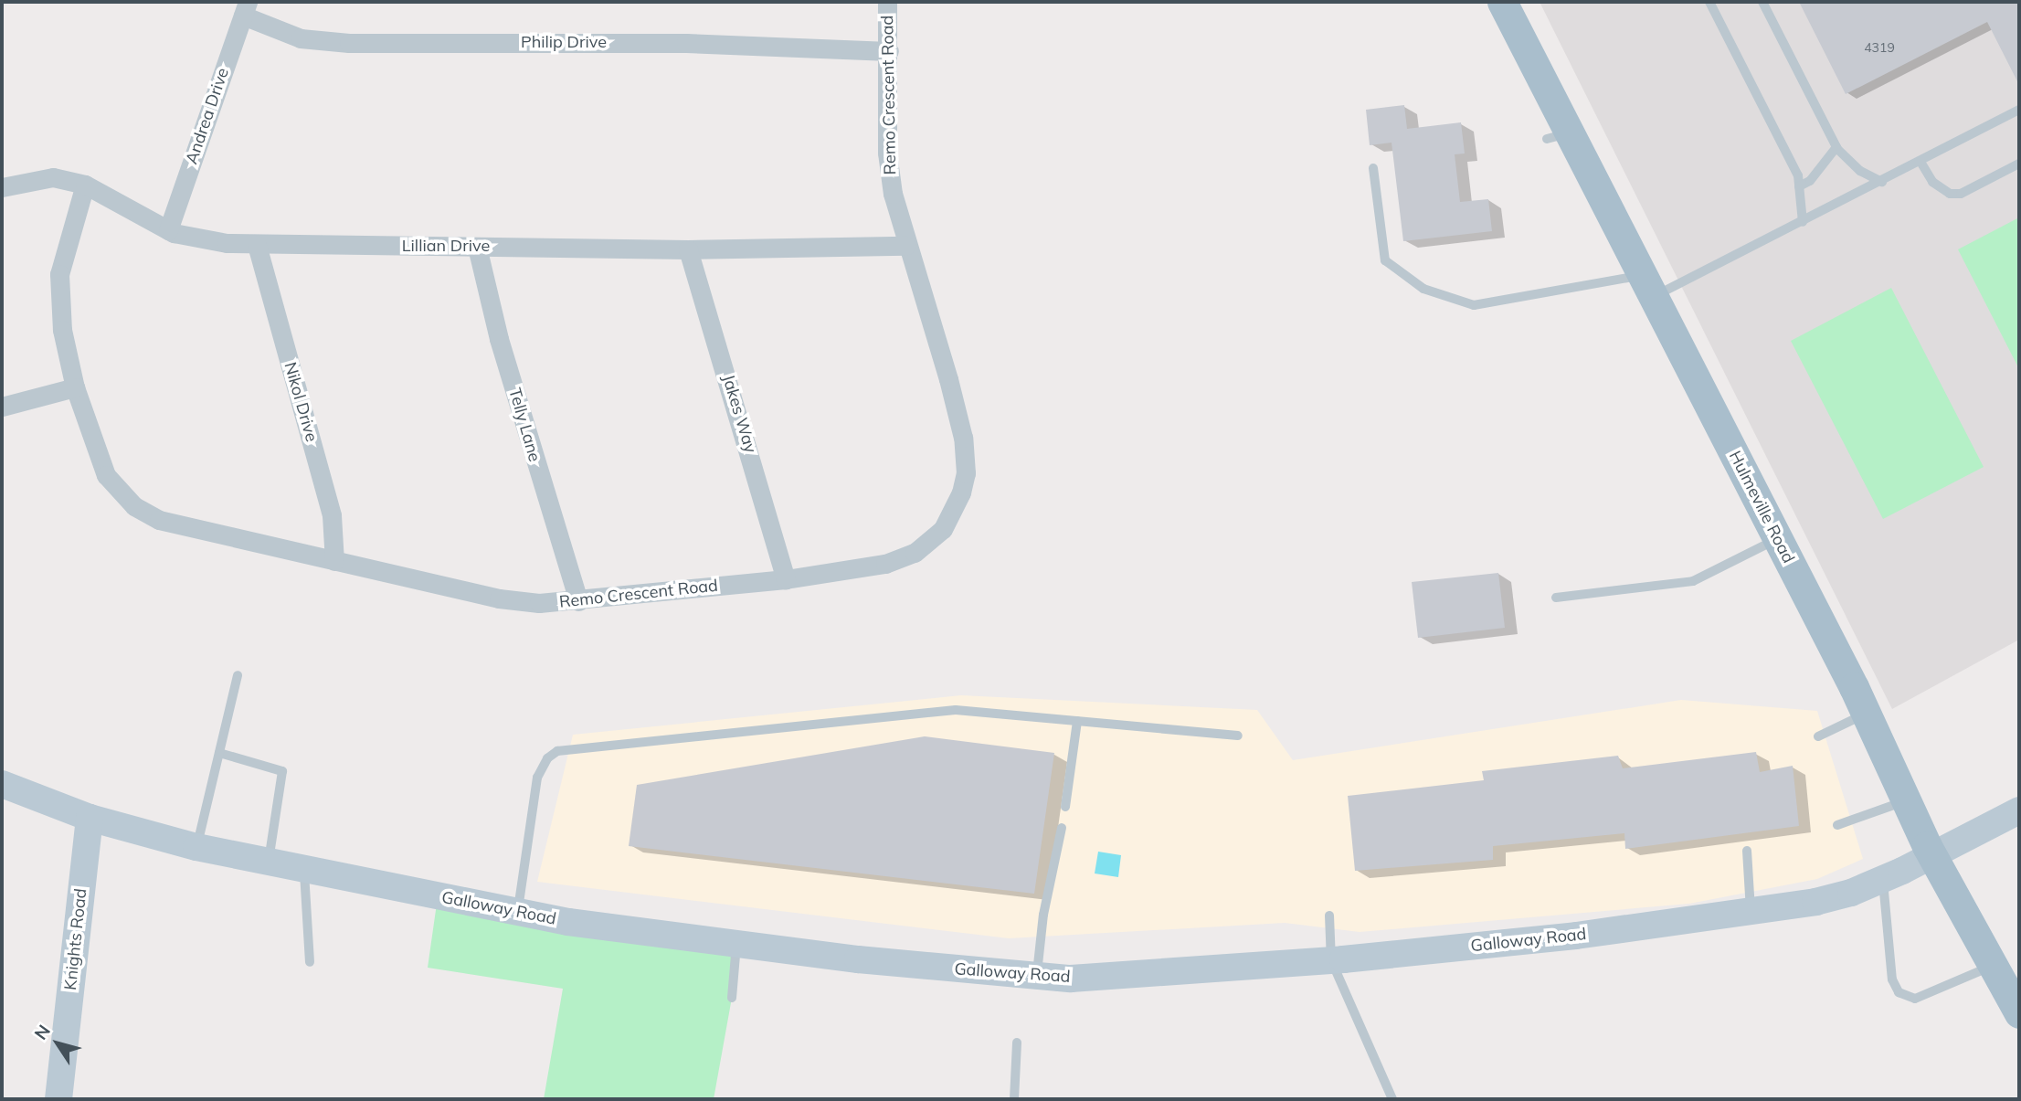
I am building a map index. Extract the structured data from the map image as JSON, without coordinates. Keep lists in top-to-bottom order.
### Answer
{
  "streets": {
    "main road": ["Hulmeville Road", "Galloway Road", "Knights Road"],
    "street": [
      "Philip Drive",
      "Remo Crescent Road",
      "Andrea Drive",
      "Lillian Drive",
      "Nikol Drive",
      "Jakes Way",
      "Telly Lane"
    ]
  },
  "crossings": [
    ["Philip Drive", "Remo Crescent Road"],
    ["Philip Drive", "Andrea Drive"],
    ["Remo Crescent Road", "Lillian Drive"],
    ["Remo Crescent Road", "Nikol Drive"],
    ["Remo Crescent Road", "Jakes Way"],
    ["Remo Crescent Road", "Telly Lane"],
    ["Andrea Drive", "Lillian Drive"],
    ["Lillian Drive", "Nikol Drive"],
    ["Lillian Drive", "Jakes Way"],
    ["Lillian Drive", "Telly Lane"],
    ["Hulmeville Road", "Galloway Road"],
    ["Galloway Road", "Knights Road"]
  ],
  "house_numbers": ["4319"],
  "north": "top left"
}
